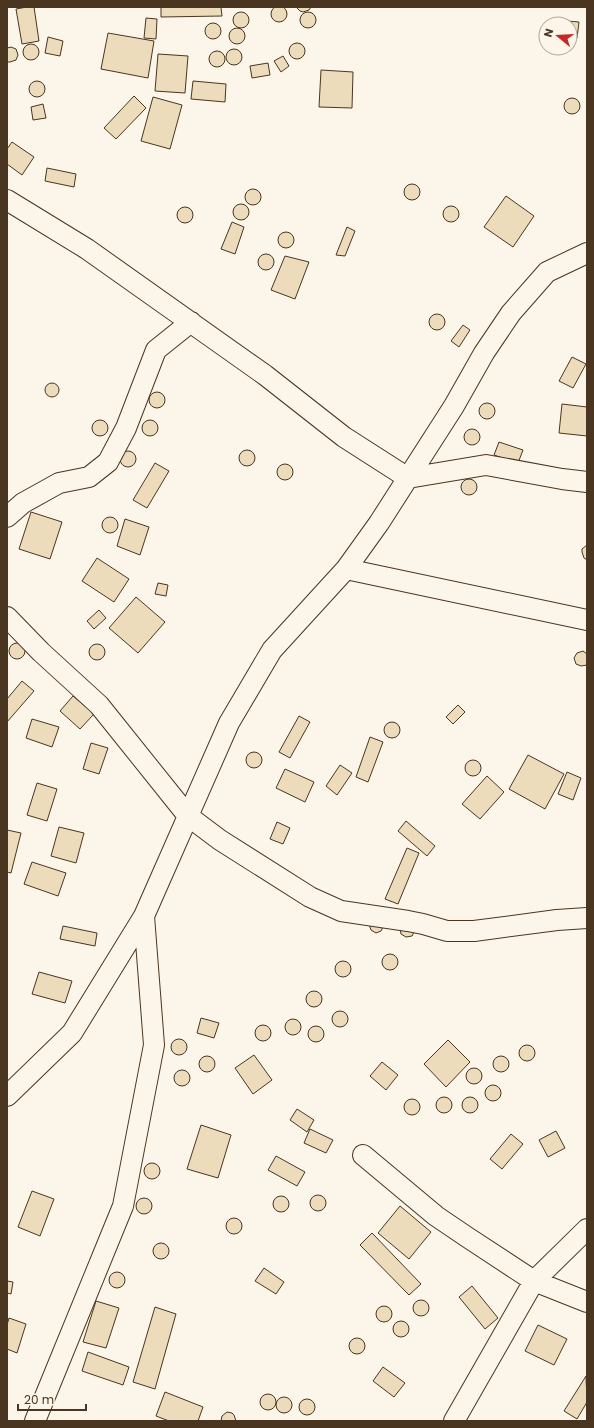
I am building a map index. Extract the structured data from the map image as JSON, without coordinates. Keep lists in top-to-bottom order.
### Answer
{
  "scale_bar": "20 m",
  "north": "left"
}
